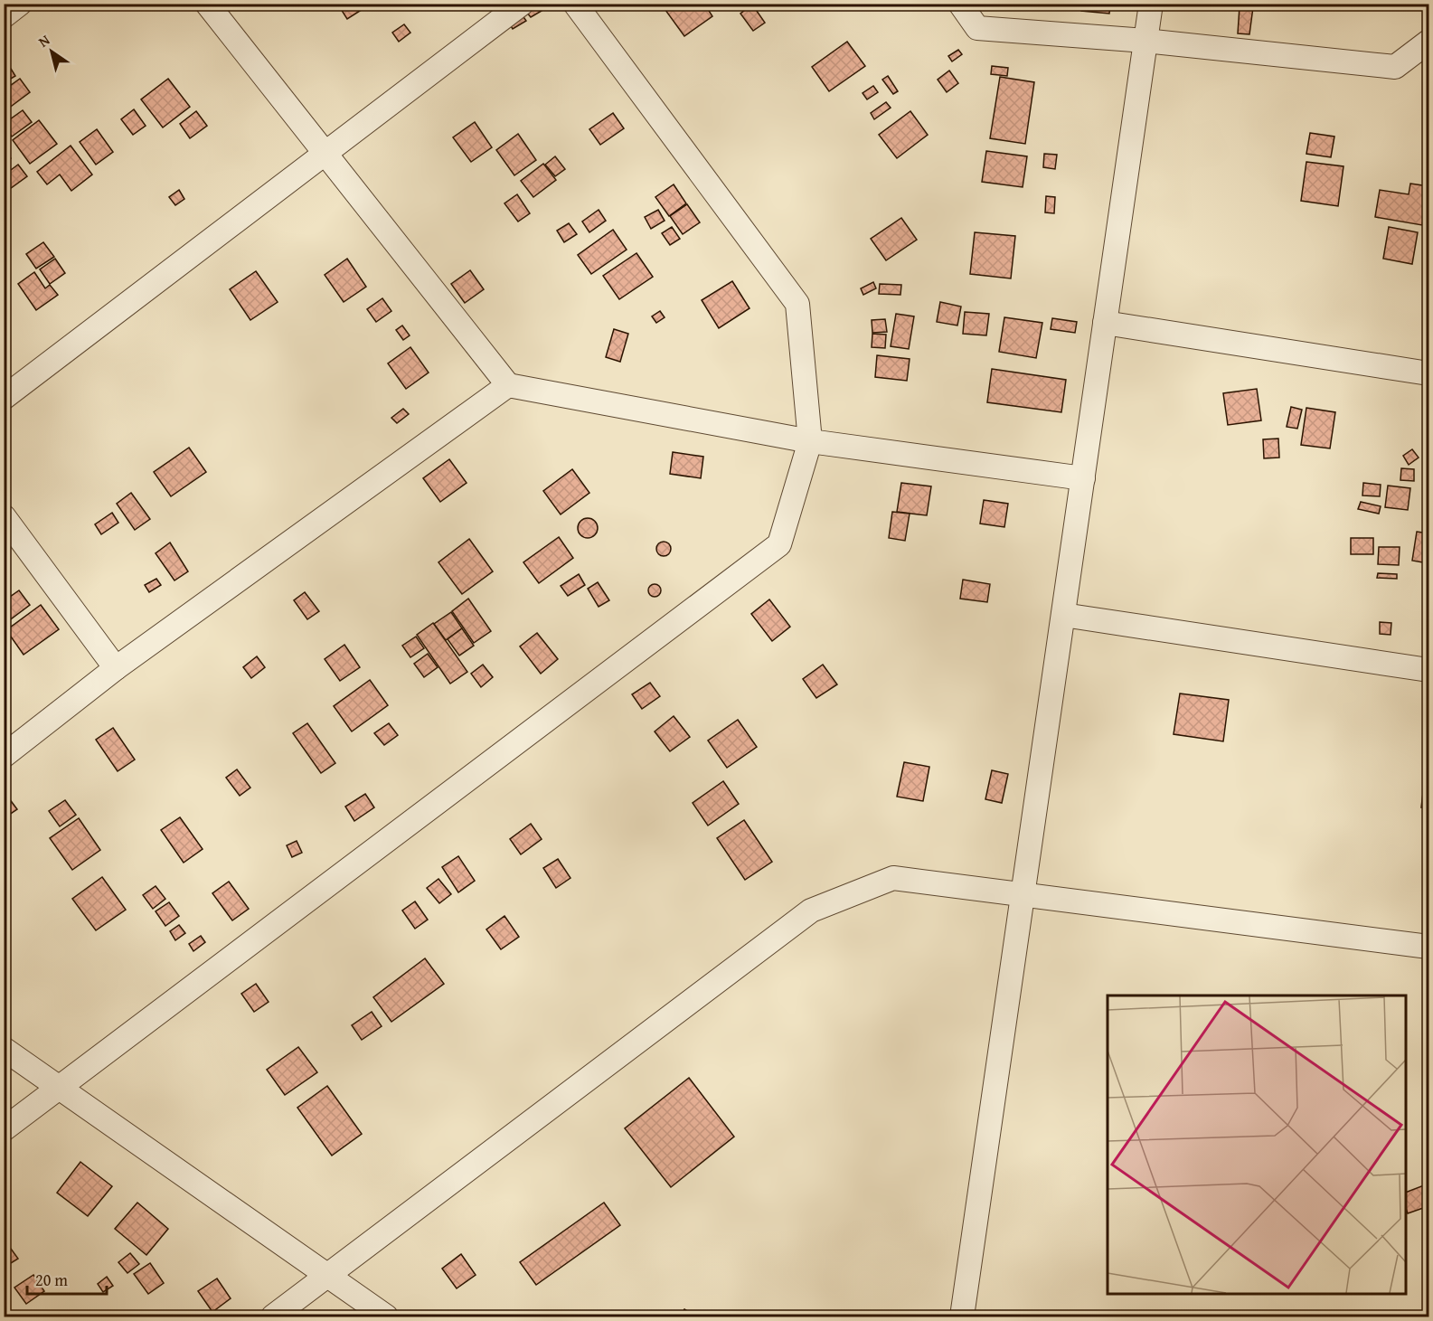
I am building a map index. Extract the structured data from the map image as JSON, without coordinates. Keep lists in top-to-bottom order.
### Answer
{
  "scale_bar": "20 m",
  "north": "top left"
}
